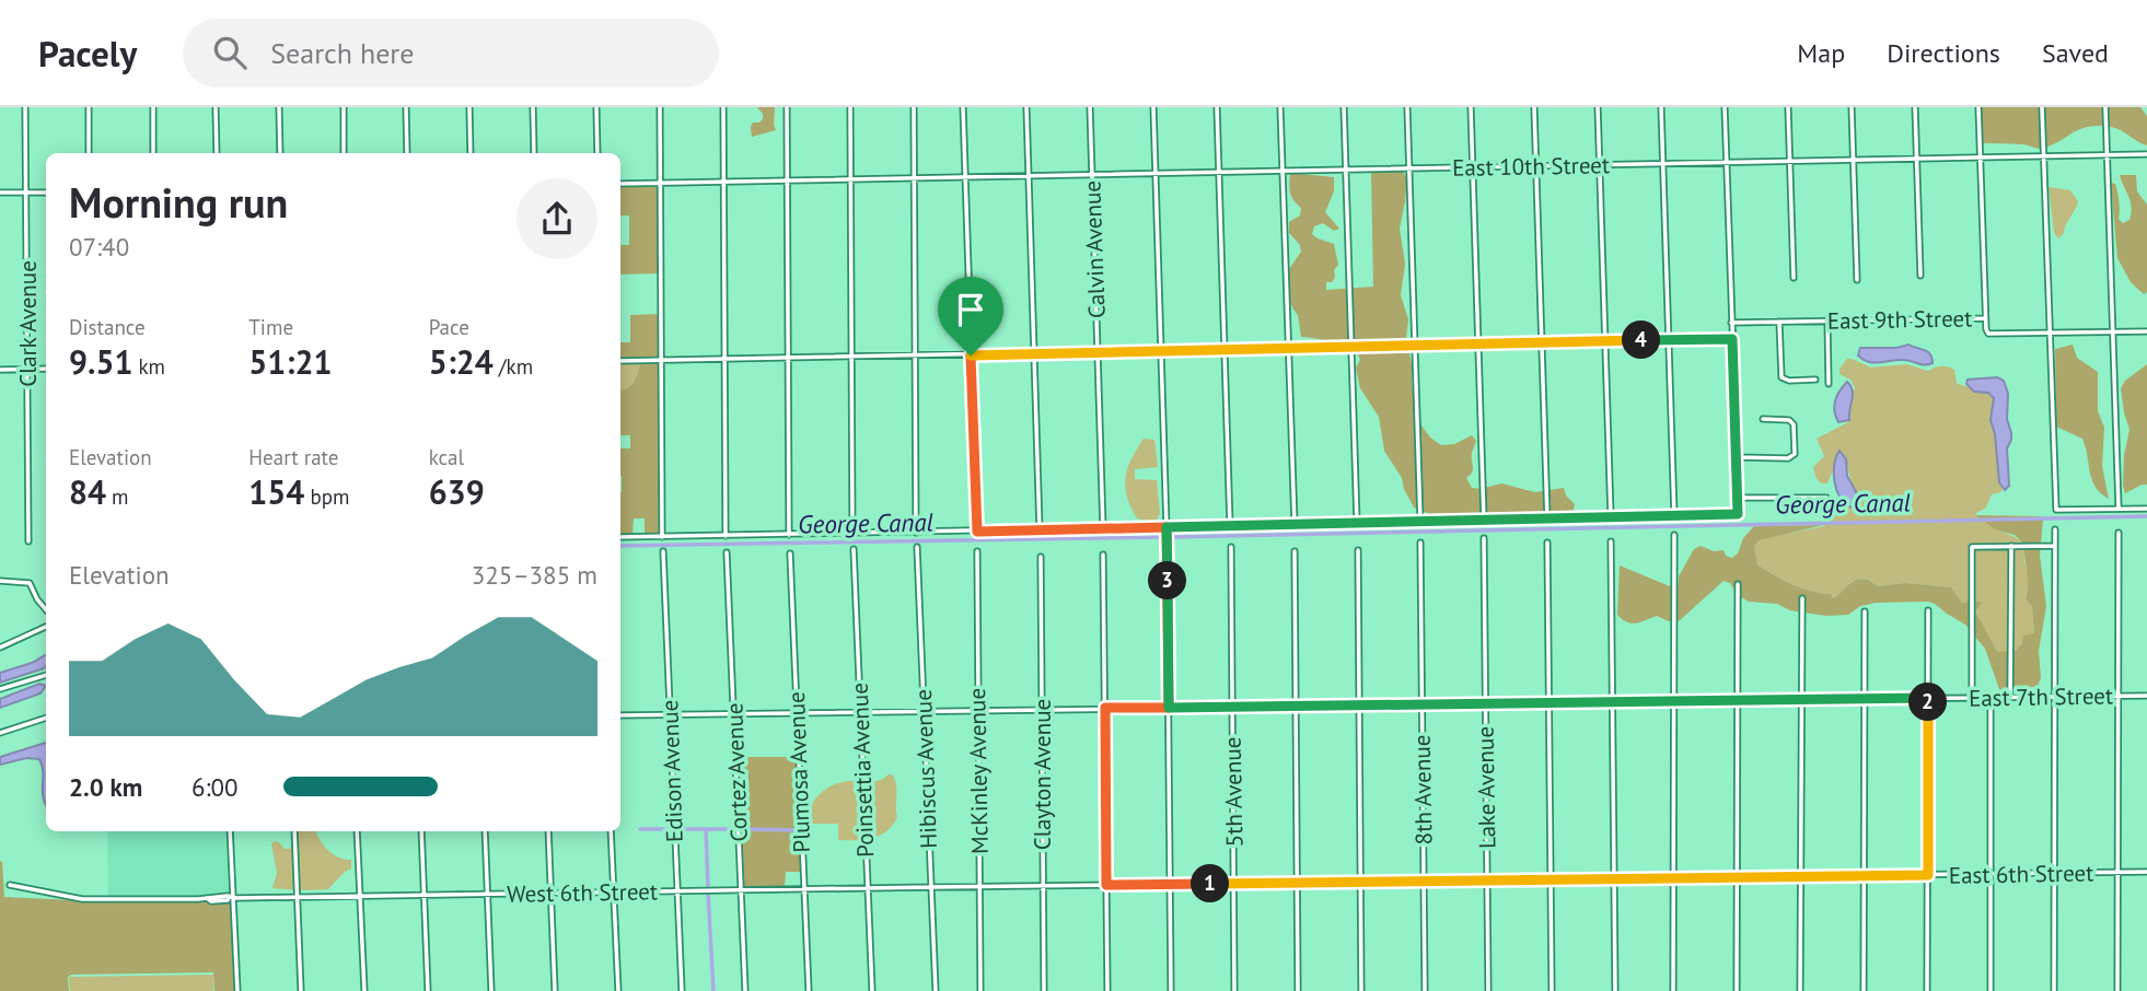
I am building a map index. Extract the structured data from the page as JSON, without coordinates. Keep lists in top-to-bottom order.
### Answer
{
  "streets": {
    "street": [
      "East 10th Street",
      "Calvin Avenue",
      "East 9th Street",
      "Clark Avenue",
      "East 7th Street",
      "Hibiscus Avenue",
      "Poinsettia Avenue",
      "Edison Avenue",
      "McKinley Avenue",
      "Cortez Avenue",
      "Plumosa Avenue",
      "Clayton Avenue",
      "Lake Avenue",
      "8th Avenue",
      "5th Avenue",
      "East 6th Street",
      "West 6th Street"
    ]
  },
  "crossings": [
    ["East 10th Street", "Calvin Avenue"],
    ["East 7th Street", "Hibiscus Avenue"],
    ["East 7th Street", "Poinsettia Avenue"],
    ["East 7th Street", "Edison Avenue"],
    ["East 7th Street", "McKinley Avenue"],
    ["East 7th Street", "Cortez Avenue"],
    ["East 7th Street", "Plumosa Avenue"],
    ["East 7th Street", "Clayton Avenue"],
    ["East 7th Street", "Lake Avenue"],
    ["East 7th Street", "8th Avenue"],
    ["East 7th Street", "5th Avenue"],
    ["Hibiscus Avenue", "East 6th Street"],
    ["Hibiscus Avenue", "West 6th Street"],
    ["Poinsettia Avenue", "West 6th Street"],
    ["Edison Avenue", "West 6th Street"],
    ["McKinley Avenue", "East 6th Street"],
    ["Cortez Avenue", "West 6th Street"],
    ["Plumosa Avenue", "West 6th Street"],
    ["Clayton Avenue", "East 6th Street"],
    ["Lake Avenue", "East 6th Street"],
    ["8th Avenue", "East 6th Street"],
    ["5th Avenue", "East 6th Street"],
    ["East 6th Street", "West 6th Street"]
  ],
  "water": ["George Canal"],
  "page": {
    "header": "Pacely",
    "search": "Search here",
    "nav": ["Map", "Directions", "Saved"],
    "heading": ["Morning run", "07:40"],
    "stats": [
      ["Distance", "9.51 km"],
      ["Time", "51:21"],
      ["Pace", "5:24 /km"],
      ["Elevation", "84 m"],
      ["Heart rate", "154 bpm"],
      ["kcal", "639"]
    ],
    "pins": [
      "4",
      "3",
      "2",
      "1"
    ],
    "chart": ["Elevation", "325–385 m"],
    "list": [
      {
        "name": "2.0 km",
        "note": "6:00"
      }
    ]
  }
}
